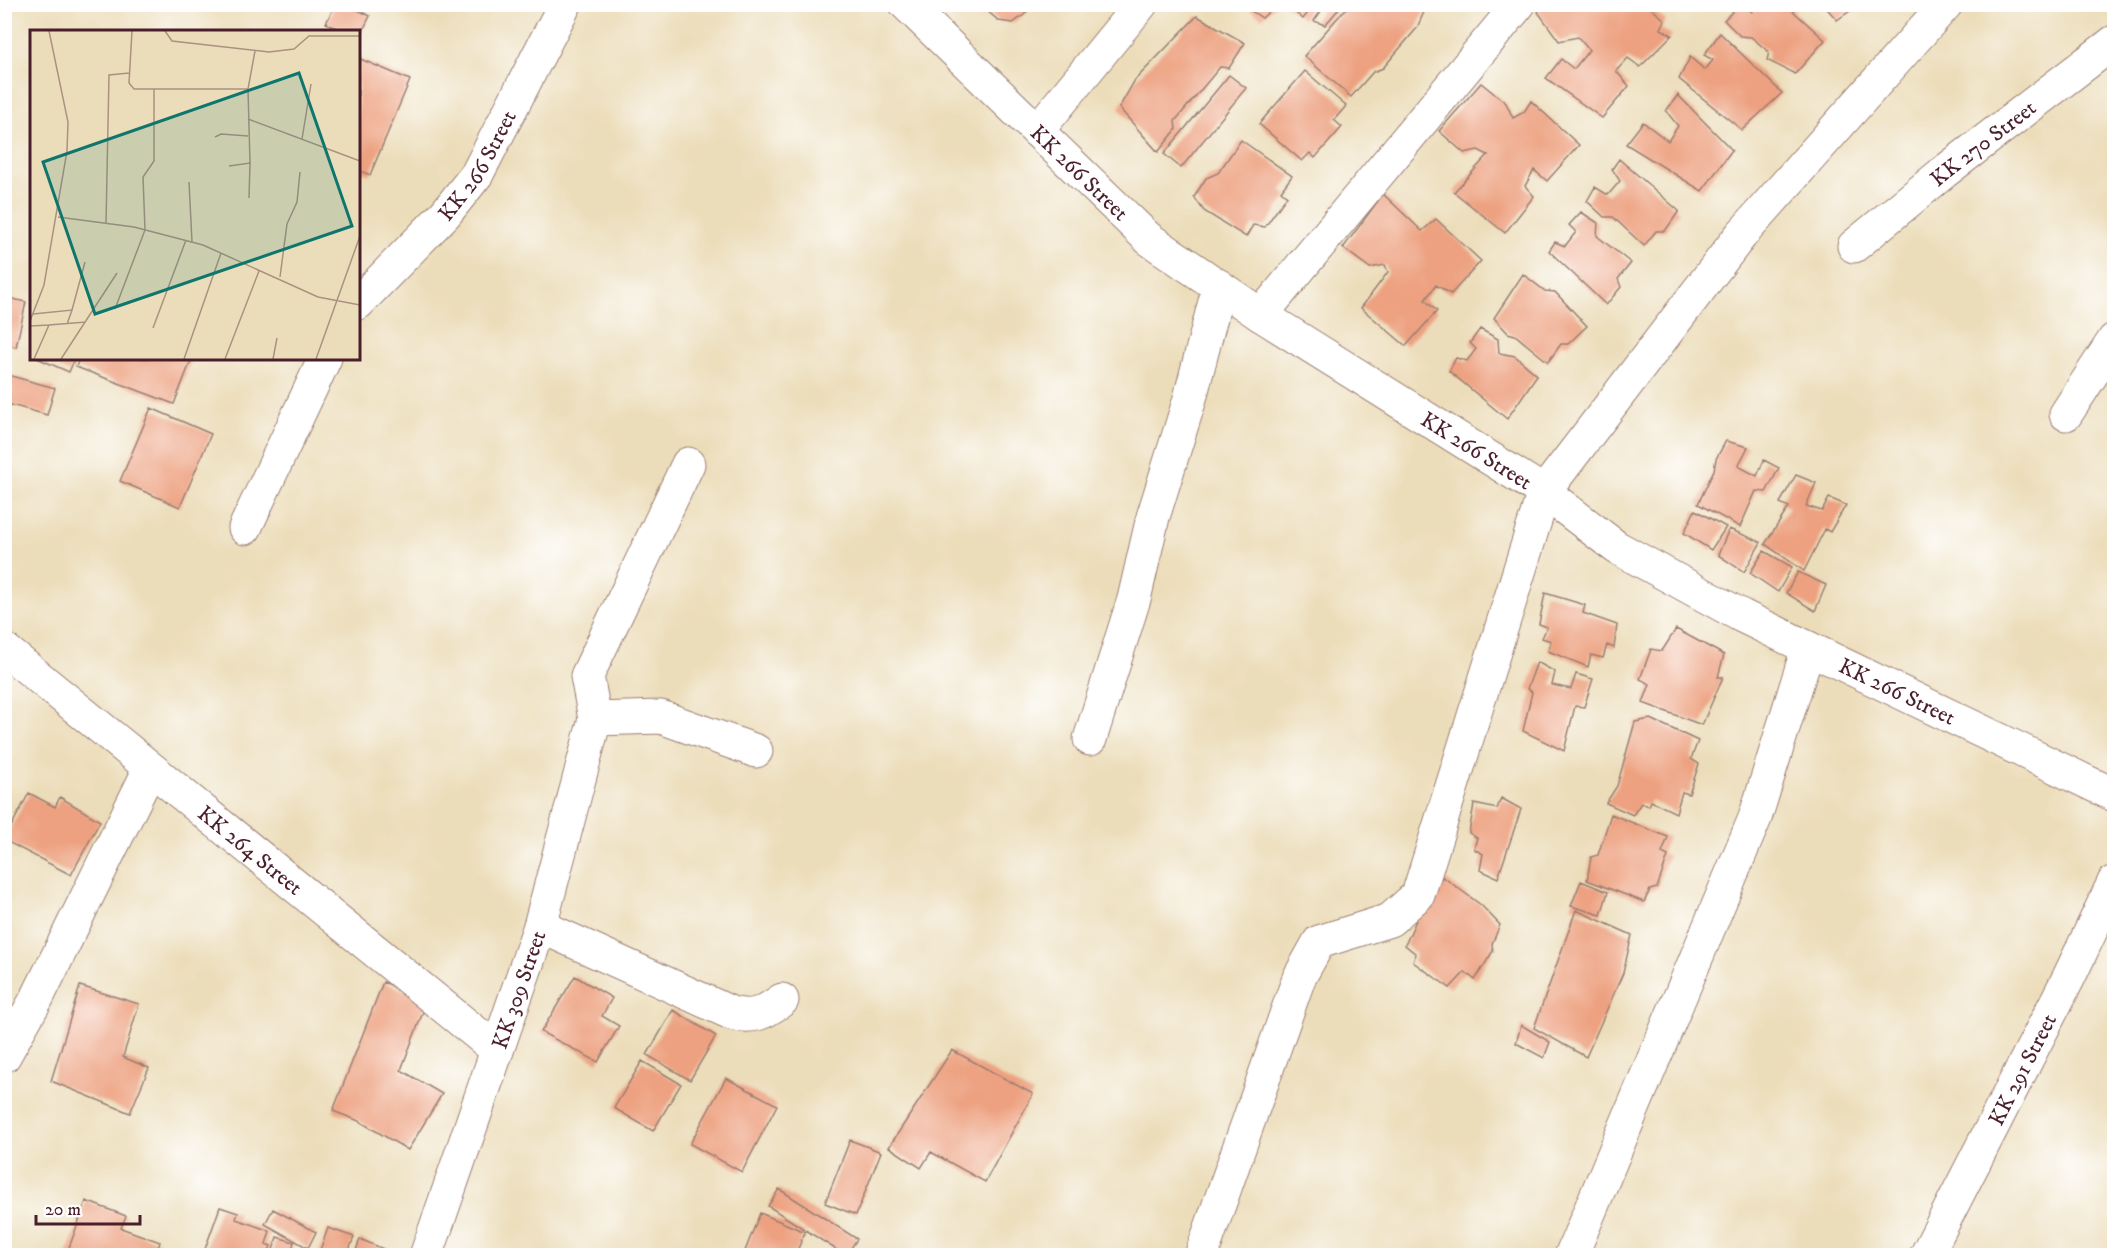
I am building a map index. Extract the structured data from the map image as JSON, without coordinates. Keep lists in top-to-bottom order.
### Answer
{
  "streets": {
    "street": [
      "KK 270 Street",
      "KK 266 Street",
      "KK 264 Street",
      "KK 309 Street",
      "KK 291 Street"
    ]
  },
  "crossings": [
    ["KK 264 Street", "KK 309 Street"]
  ],
  "scale_bar": "20 m"
}
